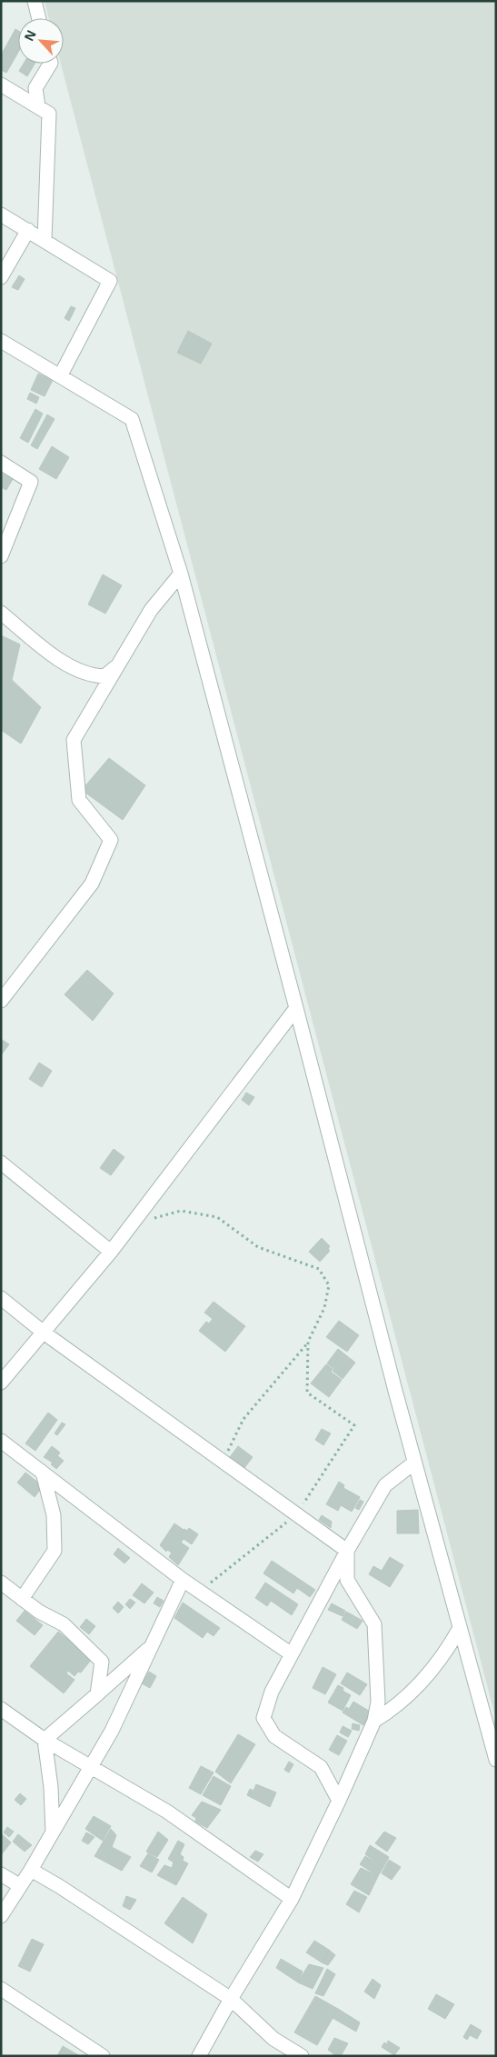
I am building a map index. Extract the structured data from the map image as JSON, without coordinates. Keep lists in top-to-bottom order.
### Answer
{
  "north": "top left"
}
